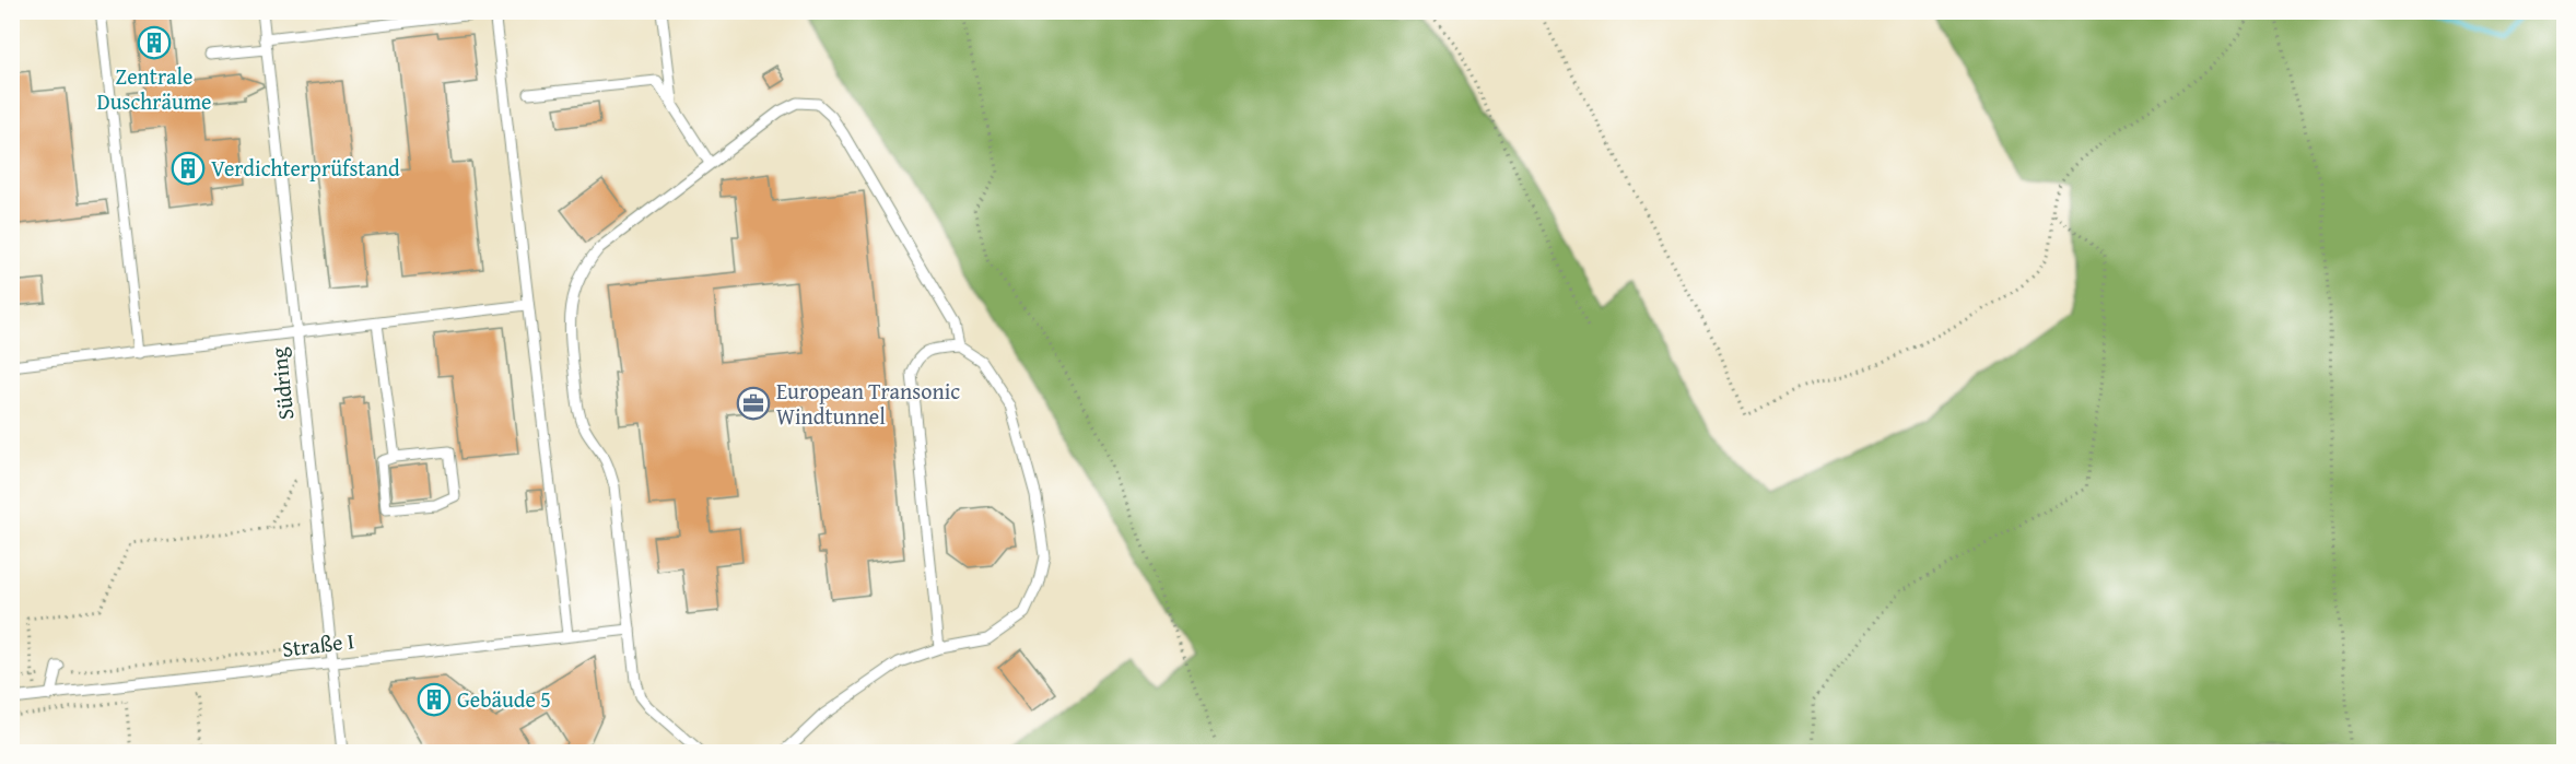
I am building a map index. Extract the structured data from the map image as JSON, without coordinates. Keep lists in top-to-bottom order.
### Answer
{
  "streets": {
    "lane": ["Südring", "Straße I"]
  },
  "crossings": [
    ["Südring", "Straße I"]
  ],
  "places": {
    "building": ["Zentrale Duschräume", "Verdichterprüfstand", "Gebäude 5"],
    "office": ["European Transonic Windtunnel"]
  }
}
